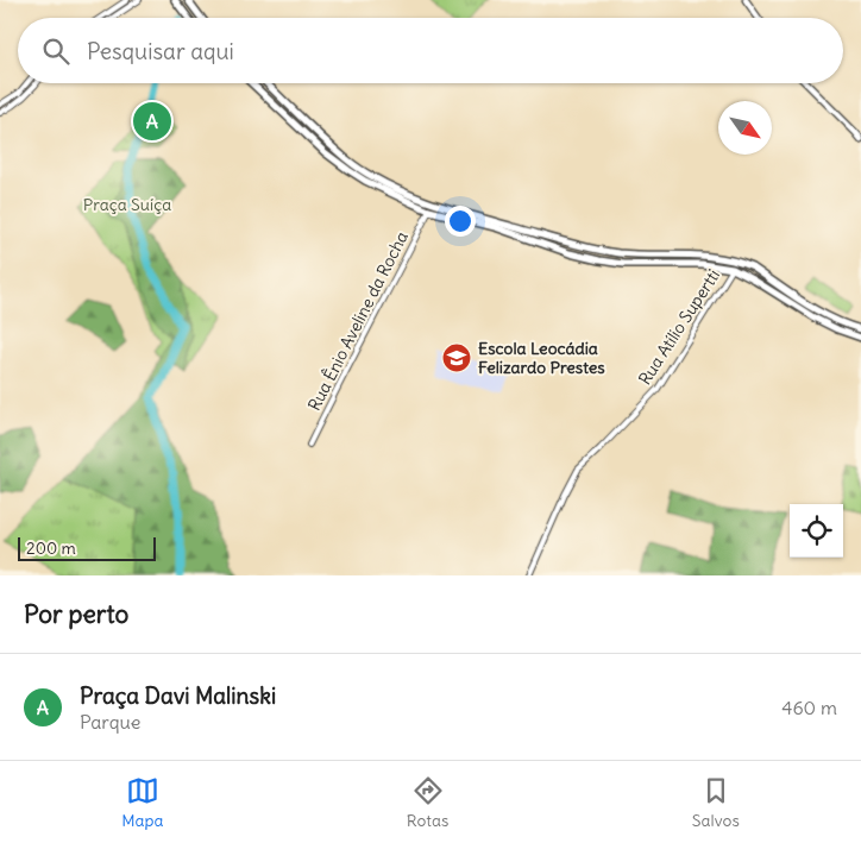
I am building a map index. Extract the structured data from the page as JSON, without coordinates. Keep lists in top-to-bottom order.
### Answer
{
  "streets": {
    "street": ["Rua Ênio Aveline da Rocha", "Rua Atílio Supertti"]
  },
  "parks": ["Praça Suíça"],
  "places": {
    "school or university": ["Escola Leocádia Felizardo Prestes"]
  },
  "scale_bar": "200 m",
  "north": "bottom right",
  "page": {
    "search": "Pesquisar aqui",
    "pins": "A",
    "scale": "200 m",
    "heading": "Por perto",
    "list": [
      {
        "mark": "A",
        "name": "Praça Davi Malinski",
        "note": "Parque",
        "value": "460 m"
      }
    ],
    "nav": ["Mapa", "Rotas", "Salvos"]
  }
}
